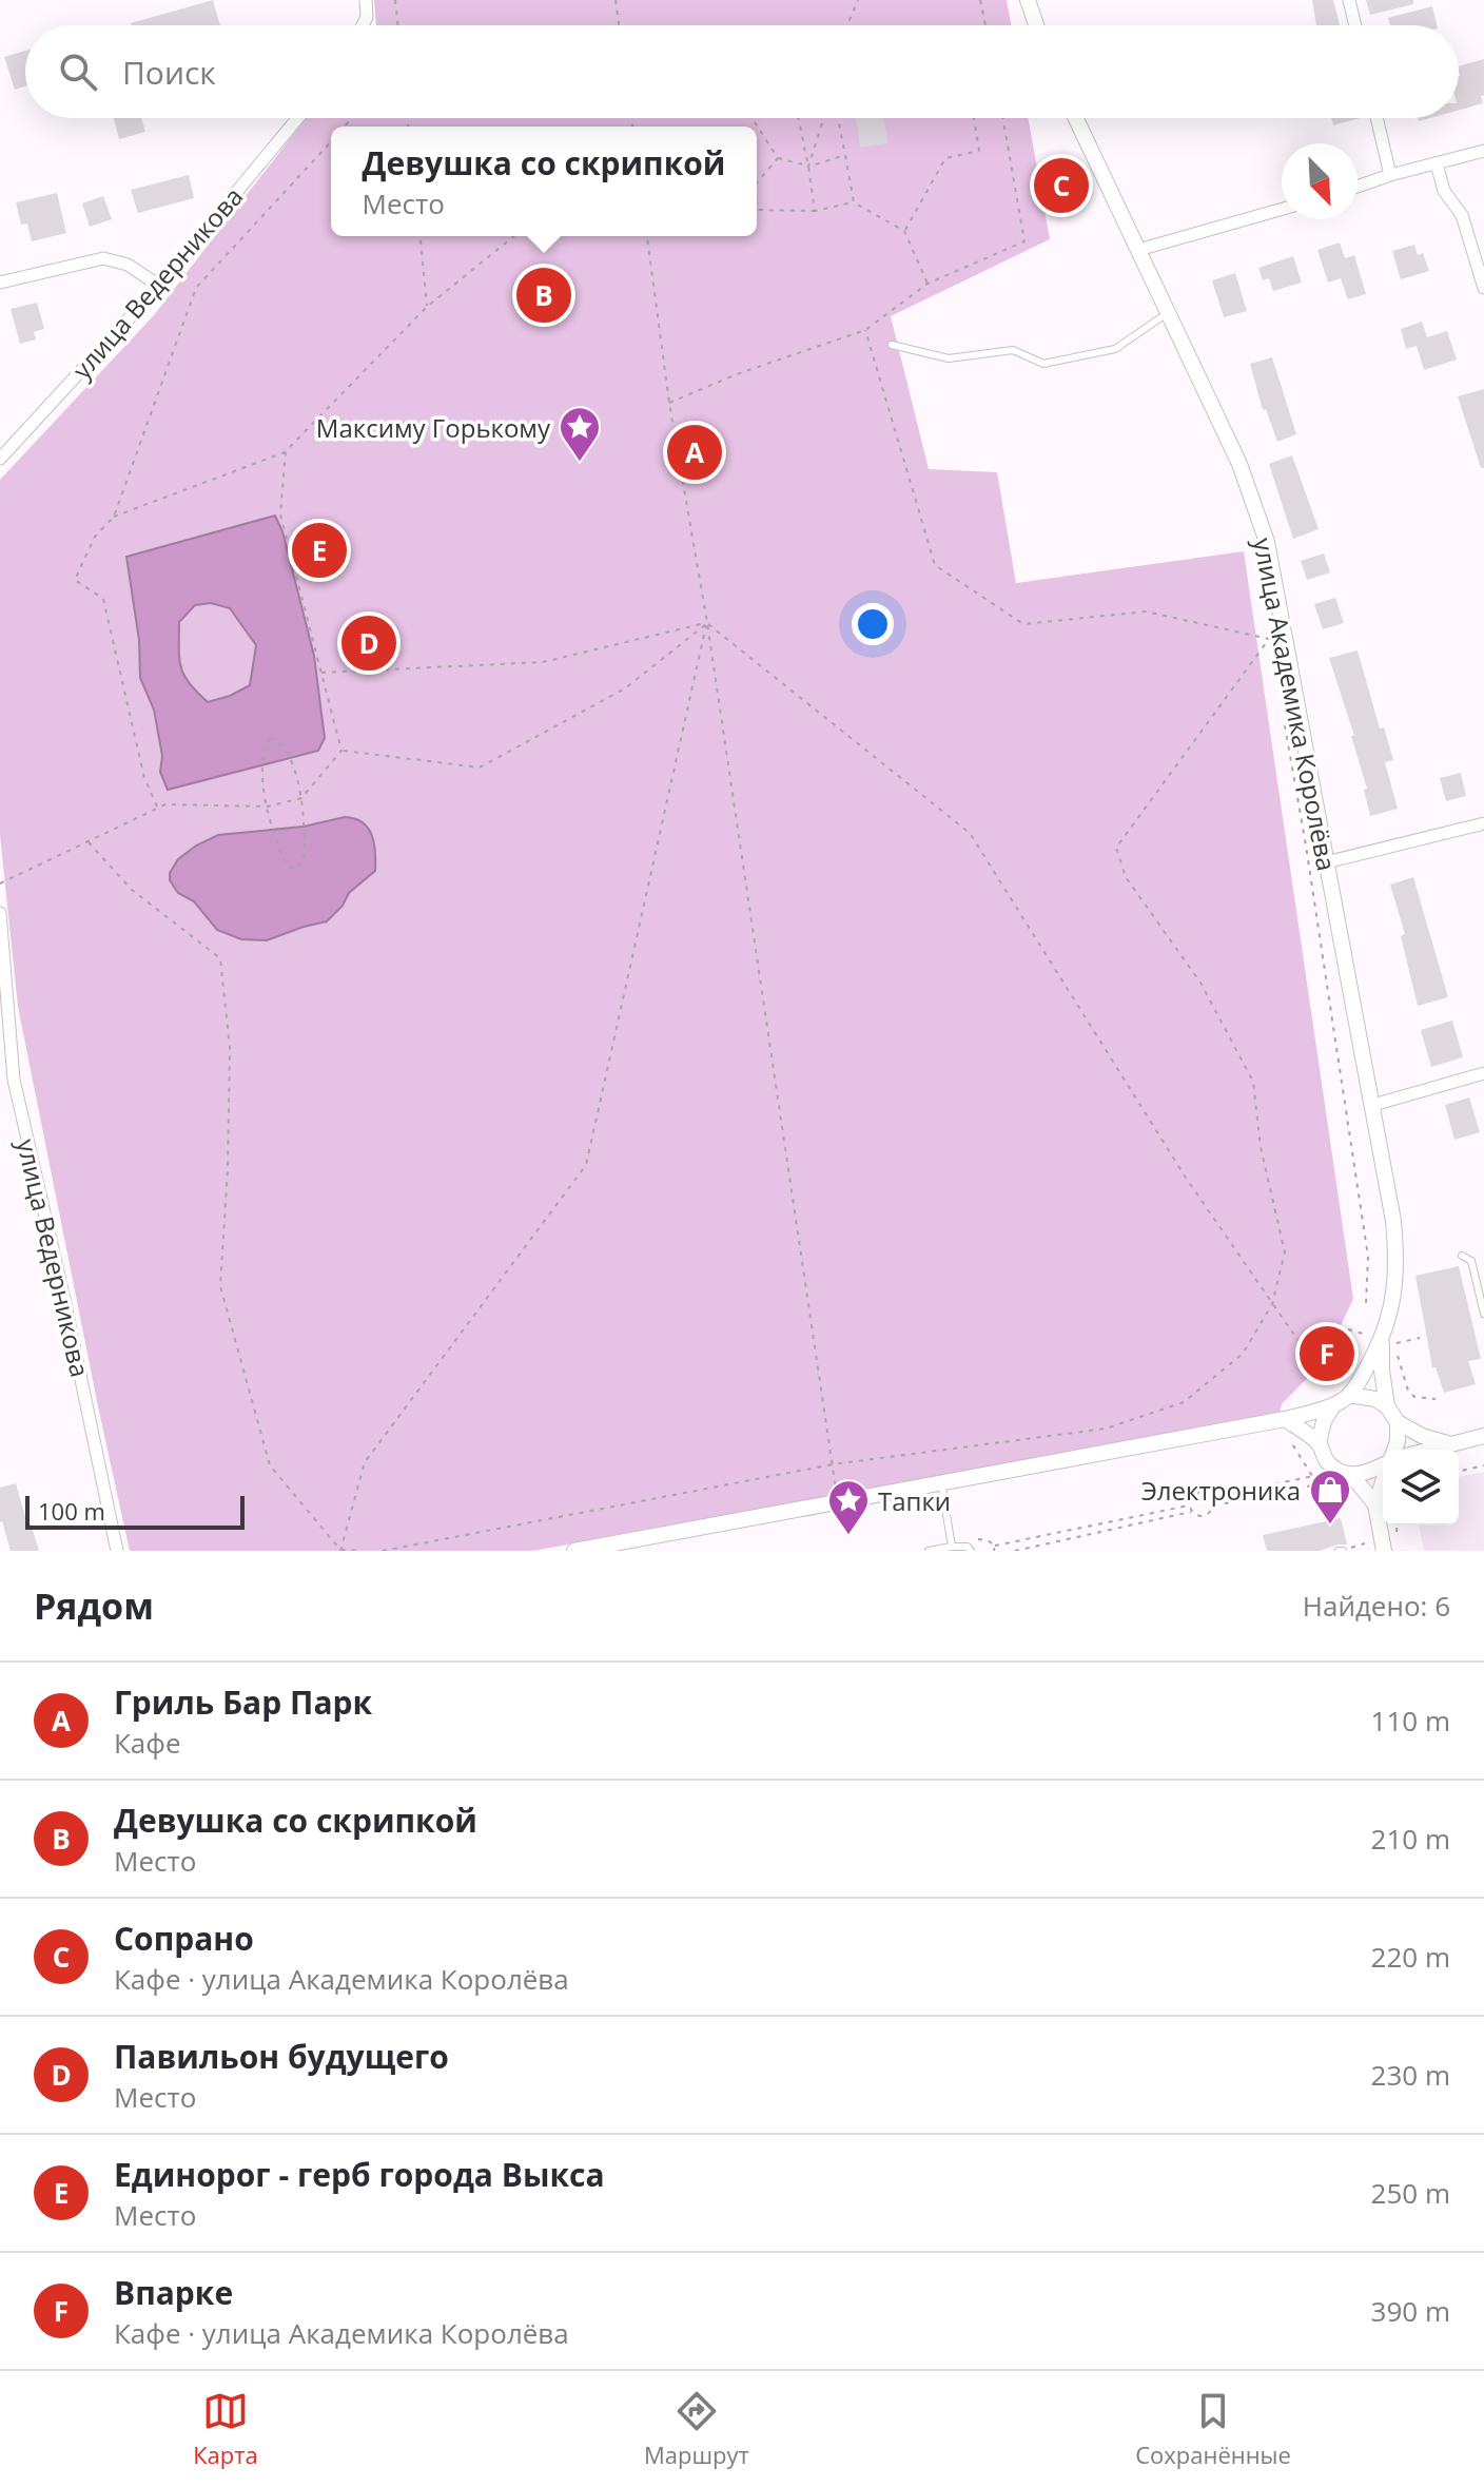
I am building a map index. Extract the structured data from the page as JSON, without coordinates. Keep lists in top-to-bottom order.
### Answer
{
  "streets": {
    "street": ["улица Ведерникова", "улица Академика Королёва"]
  },
  "places": {
    "place": ["Максиму Горькому", "Тапки"],
    "shop": ["Электроника"]
  },
  "scale_bar": "100 m",
  "north": "bottom right",
  "page": {
    "search": "Поиск",
    "popup": ["Девушка со скрипкой", "Место"],
    "pins": [
      "C",
      "B",
      "A",
      "E",
      "D",
      "F"
    ],
    "scale": "100 m",
    "heading": ["Рядом", "Найдено: 6"],
    "list": [
      {
        "mark": "A",
        "name": "Гриль Бар Парк",
        "note": "Кафе",
        "value": "110 m"
      },
      {
        "mark": "B",
        "name": "Девушка со скрипкой",
        "note": "Место",
        "value": "210 m"
      },
      {
        "mark": "C",
        "name": "Сопрано",
        "note": "Кафе · улица Академика Королёва",
        "value": "220 m"
      },
      {
        "mark": "D",
        "name": "Павильон будущего",
        "note": "Место",
        "value": "230 m"
      },
      {
        "mark": "E",
        "name": "Единорог - герб города Выкса",
        "note": "Место",
        "value": "250 m"
      },
      {
        "mark": "F",
        "name": "Впарке",
        "note": "Кафе · улица Академика Королёва",
        "value": "390 m"
      }
    ],
    "nav": ["Карта", "Маршрут", "Сохранённые"]
  }
}
